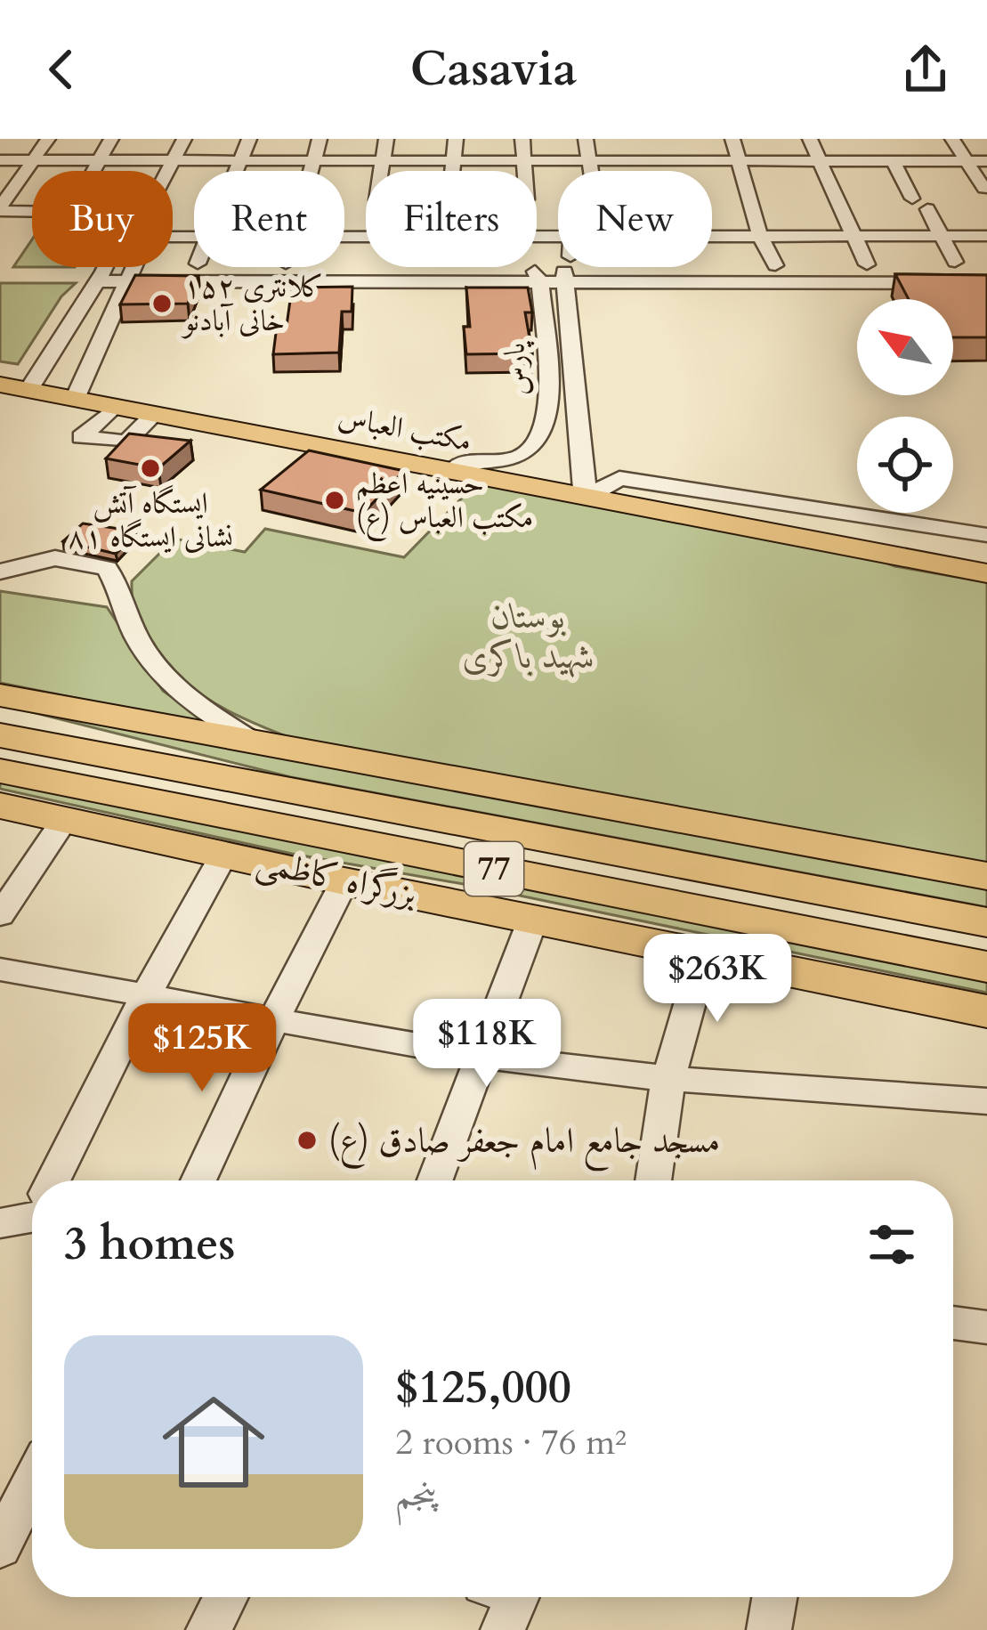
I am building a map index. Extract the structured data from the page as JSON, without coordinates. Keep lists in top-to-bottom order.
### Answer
{
  "streets": {
    "highway": ["77", "بزرگراه کاظمی"],
    "main road": ["مکتب العباس"],
    "street": ["پارس"]
  },
  "crossings": [
    ["پارس", "مکتب العباس"]
  ],
  "parks": ["بوستان شهید باکری"],
  "places": [
    "کلانتری ۱۵۲ خانی آبادنو",
    "ایستگاه آتش نشانی ایستگاه ۸۱",
    "حسینیه اعظم مکتب العباس (ع)",
    "مسجد جامع امام جعفر صادق (ع)"
  ],
  "north": "top left",
  "page": {
    "header": "Casavia",
    "chip": [
      "Buy",
      "Rent",
      "Filters",
      "New"
    ],
    "price": ["$263K", "$118K", "$125K"],
    "heading": "3 homes",
    "list": [
      {
        "name": "$125,000",
        "note": "2 rooms · 76 m² · پنجم"
      }
    ]
  }
}
